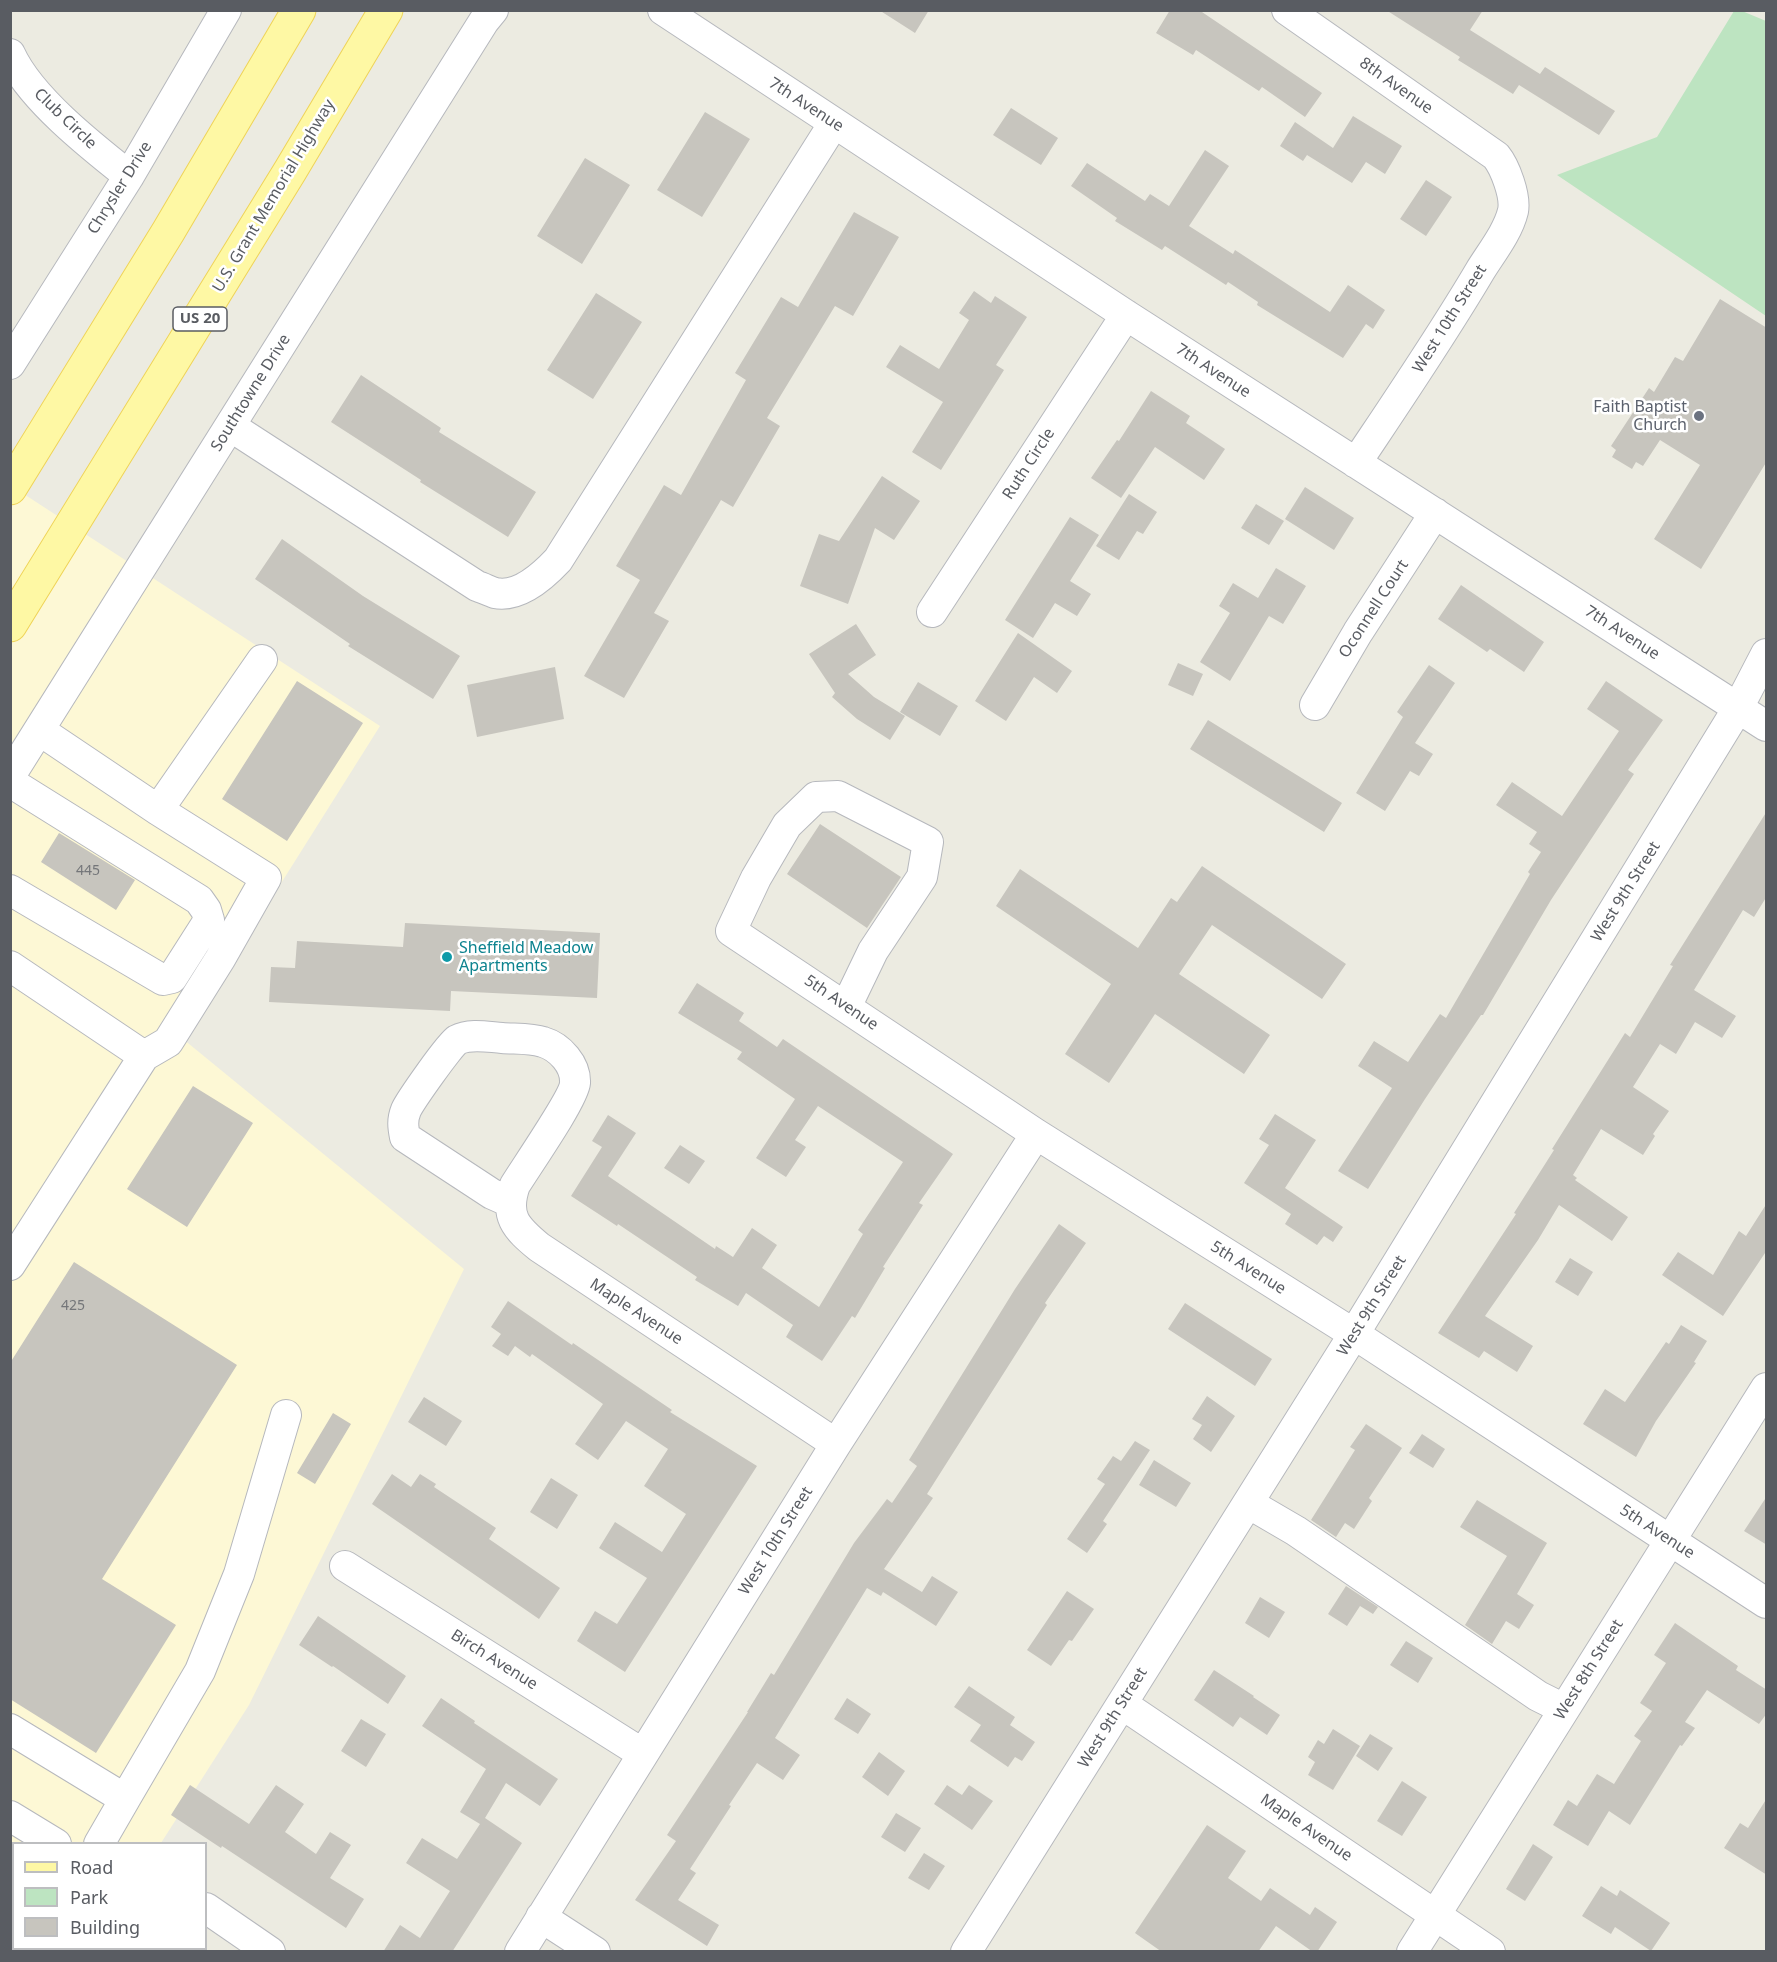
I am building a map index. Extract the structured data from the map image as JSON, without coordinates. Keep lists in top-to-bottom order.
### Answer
{
  "streets": {
    "main road": ["U.S. Grant Memorial Highway", "US 20"],
    "street": [
      "8th Avenue",
      "7th Avenue",
      "Club Circle",
      "Chrysler Drive",
      "West 10th Street",
      "Southtowne Drive",
      "Ruth Circle",
      "Oconnell Court",
      "West 9th Street",
      "5th Avenue",
      "Maple Avenue",
      "Birch Avenue",
      "West 8th Street"
    ]
  },
  "crossings": [
    ["8th Avenue", "West 10th Street"],
    ["7th Avenue", "West 10th Street"],
    ["7th Avenue", "Ruth Circle"],
    ["7th Avenue", "Oconnell Court"],
    ["7th Avenue", "West 9th Street"],
    ["Club Circle", "Chrysler Drive"],
    ["West 10th Street", "5th Avenue"],
    ["West 10th Street", "Maple Avenue"],
    ["West 10th Street", "Birch Avenue"],
    ["West 9th Street", "5th Avenue"],
    ["West 9th Street", "Maple Avenue"],
    ["5th Avenue", "West 8th Street"],
    ["Maple Avenue", "West 8th Street"]
  ],
  "places": ["Faith Baptist Church", "Sheffield Meadow Apartments"],
  "house_numbers": ["445", "425"],
  "legend": ["Road", "Park", "Building"]
}
